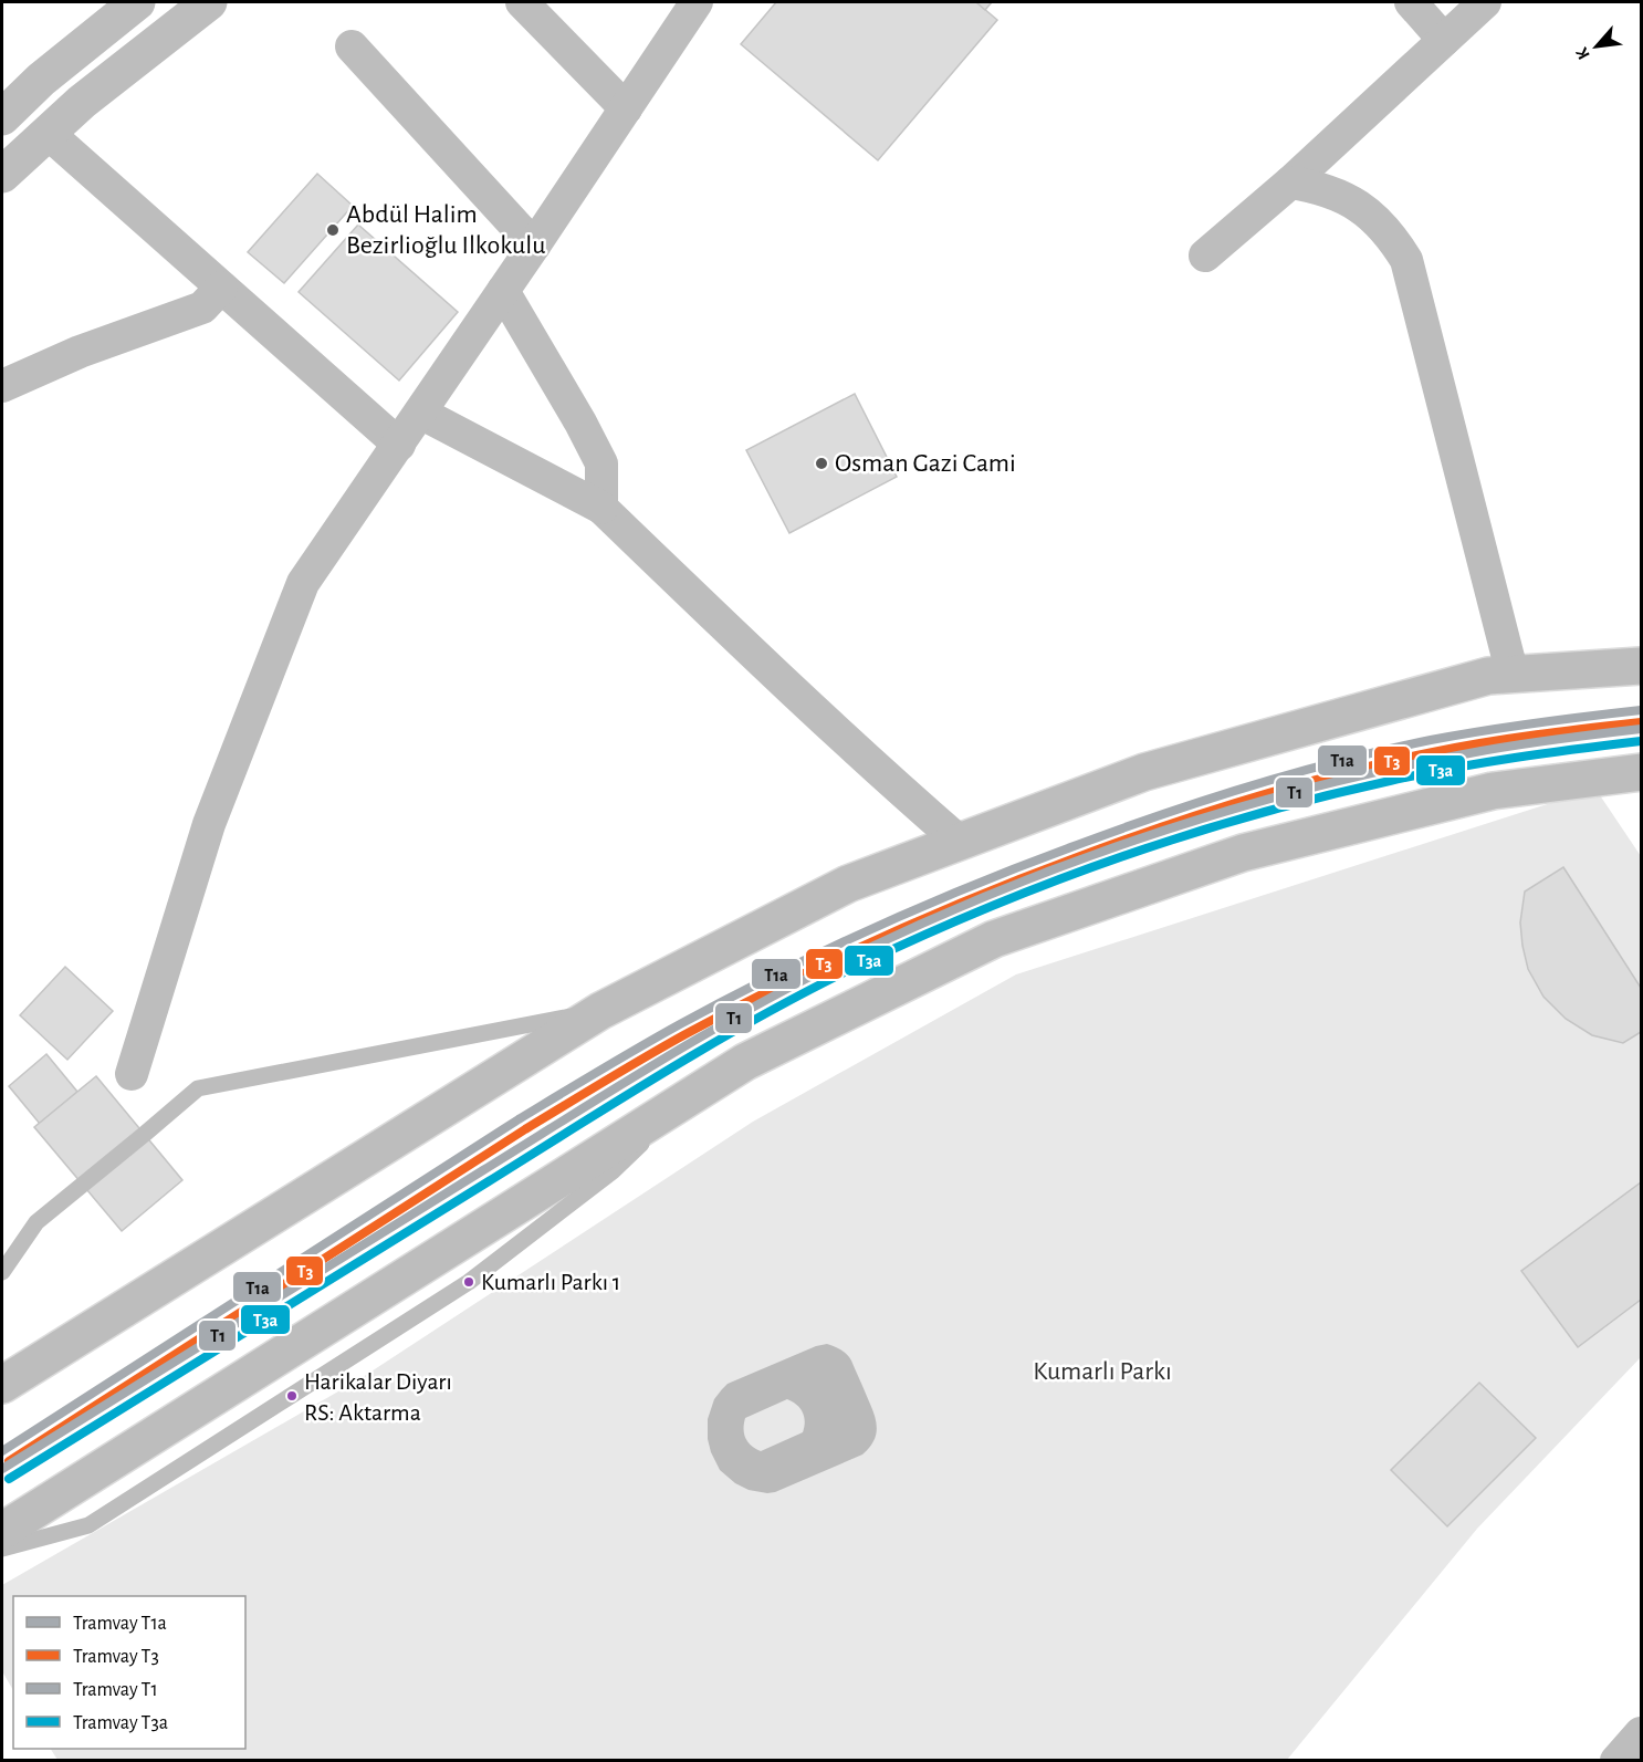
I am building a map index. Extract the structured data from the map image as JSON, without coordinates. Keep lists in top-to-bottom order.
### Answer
{
  "parks": ["Kumarlı Parkı"],
  "places": [
    "Abdül Halim Bezirlioğlu Ilkokulu",
    "Osman Gazi Cami",
    "Kumarlı Parkı 1",
    "Harikalar Diyarı RS: Aktarma"
  ],
  "lines": [
    "tram line T1a",
    "tram line T3",
    "tram line T1",
    "tram line T3a"
  ],
  "legend": [
    "Tramvay T1a",
    "Tramvay T3",
    "Tramvay T1",
    "Tramvay T3a"
  ],
  "north": "bottom left"
}
